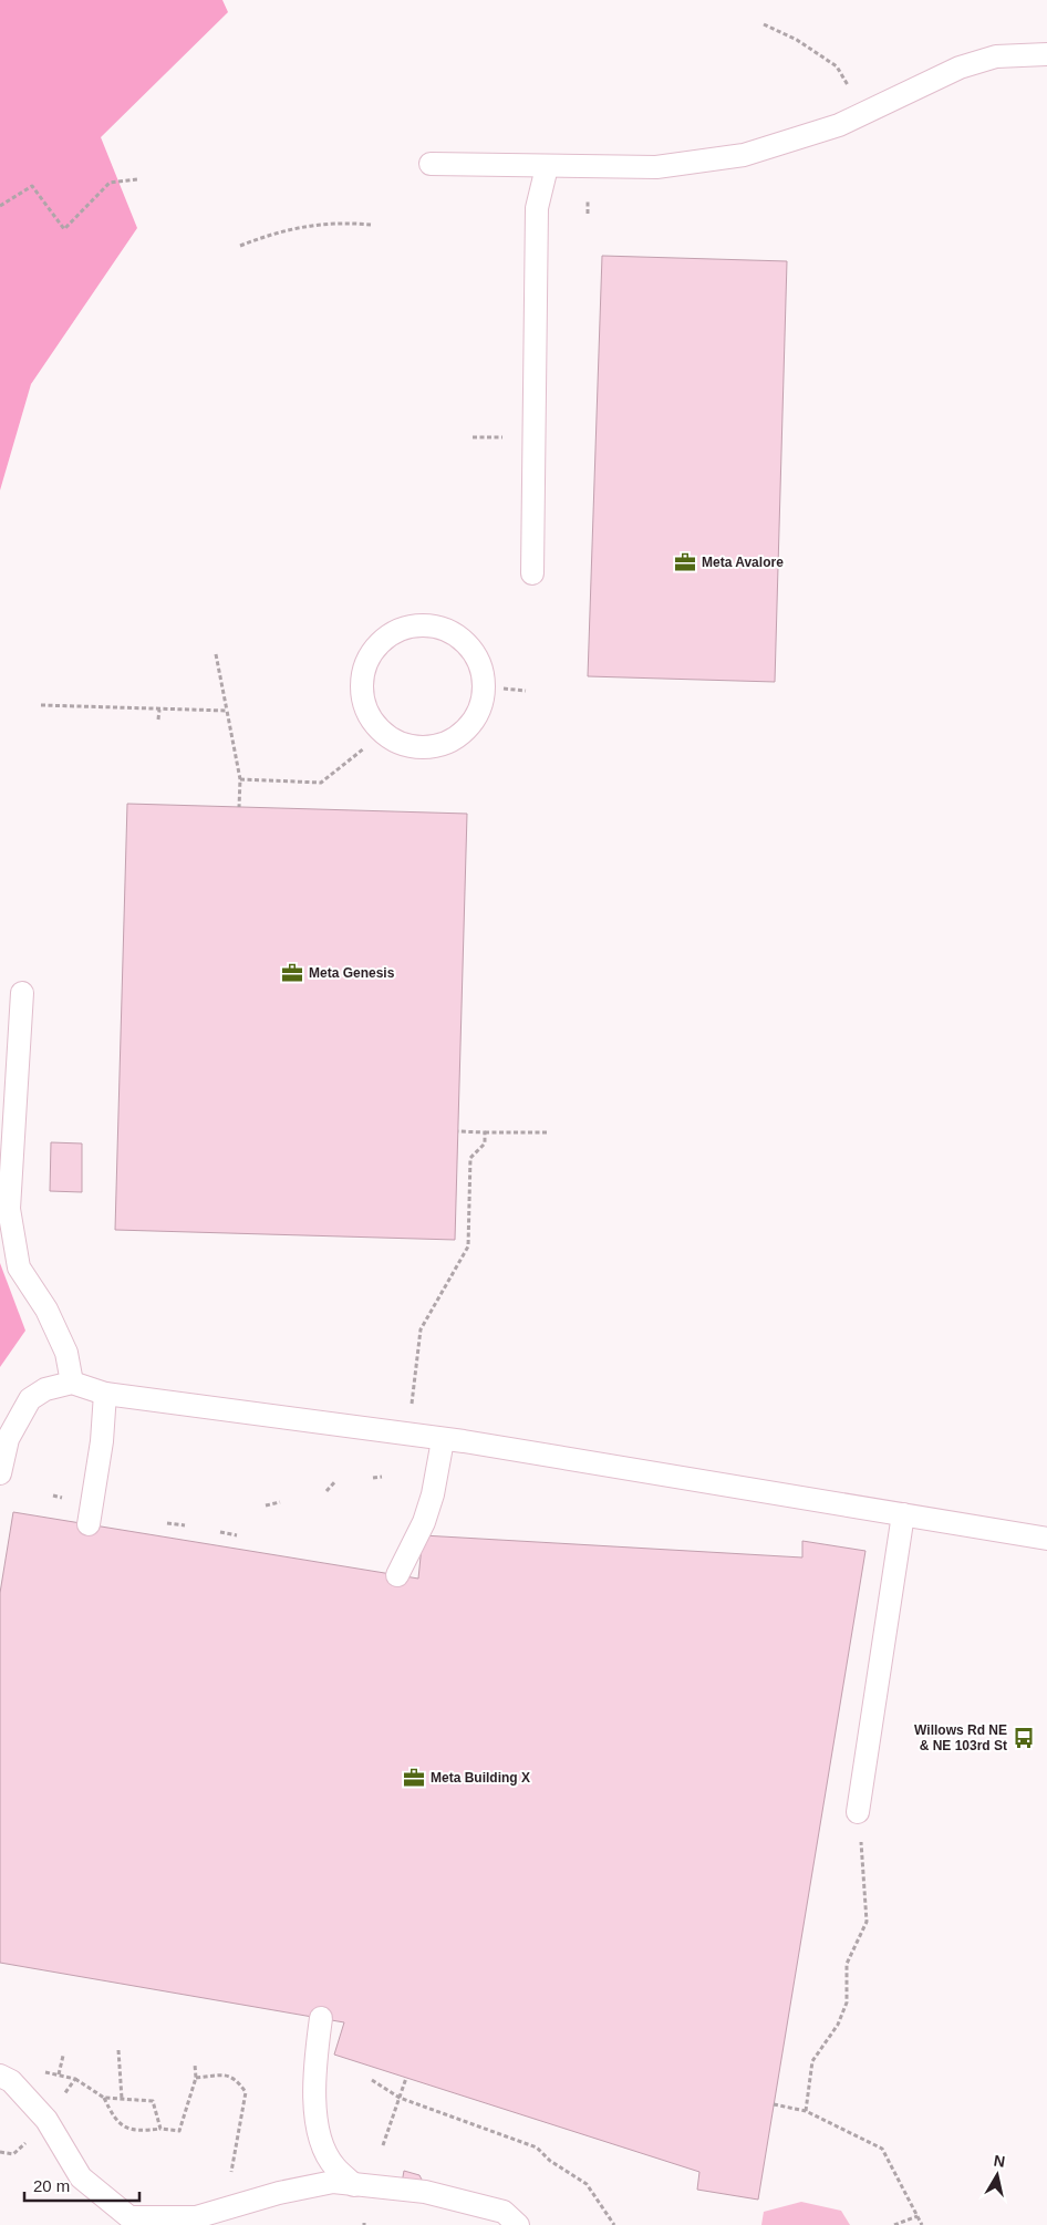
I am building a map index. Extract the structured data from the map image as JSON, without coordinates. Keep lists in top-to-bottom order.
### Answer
{
  "places": {
    "office": ["Meta Avalore", "Meta Genesis", "Meta Building X"],
    "bus stop": ["Willows Rd NE & NE 103rd St"]
  },
  "scale_bar": "20 m",
  "north": "top"
}
